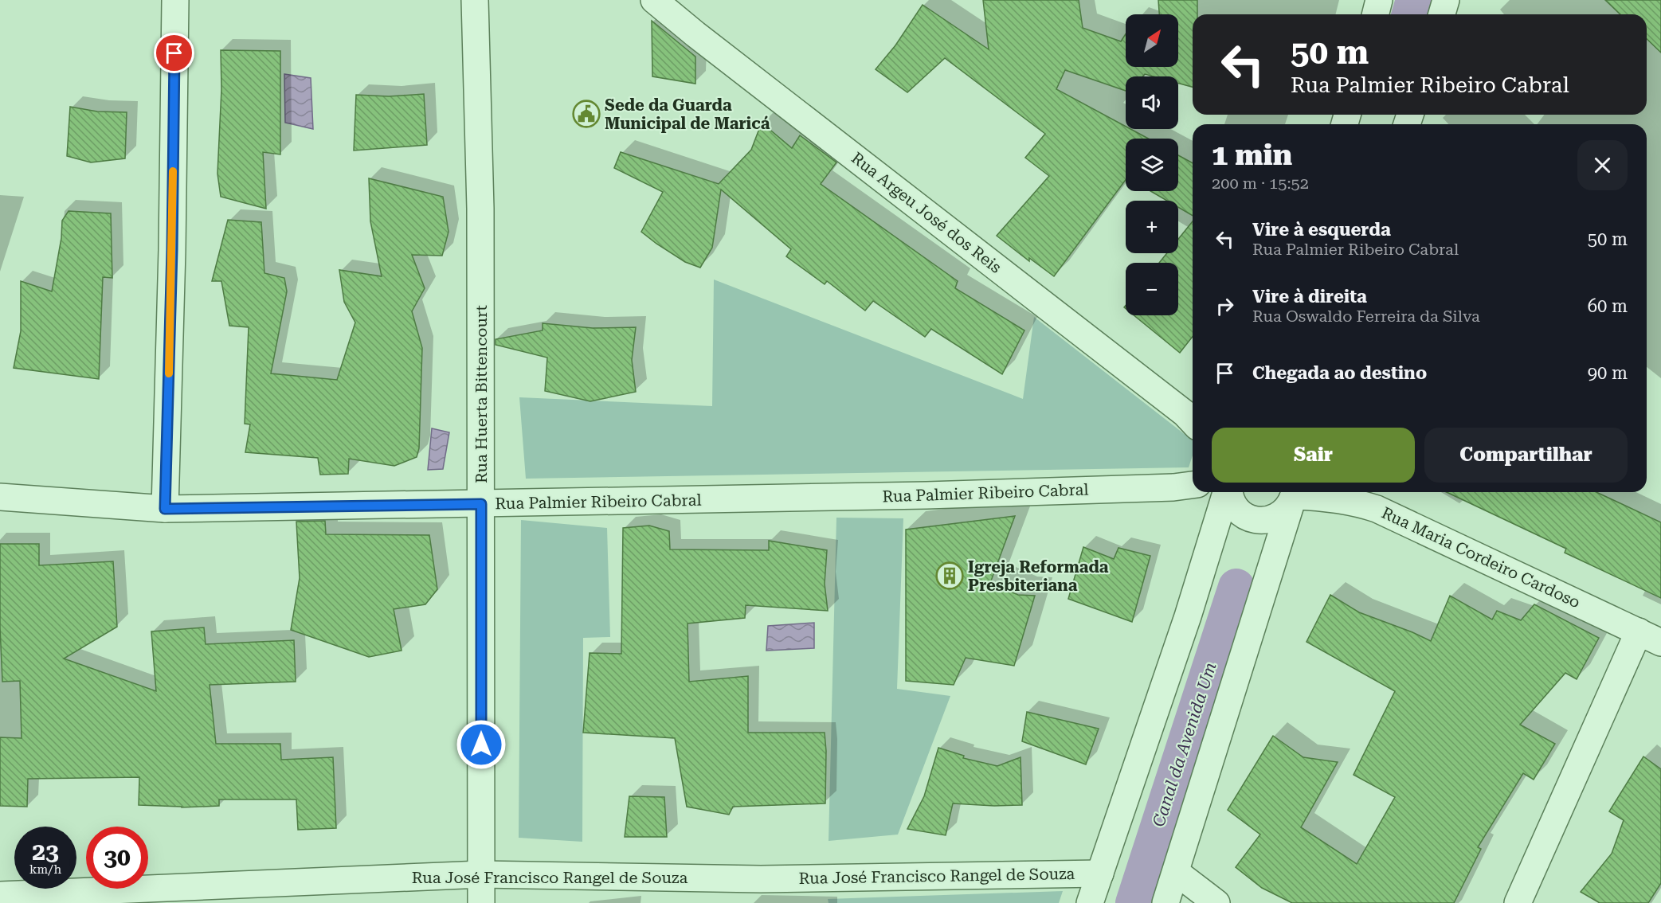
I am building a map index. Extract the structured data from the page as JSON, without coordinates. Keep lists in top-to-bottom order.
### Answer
{
  "streets": {
    "street": [
      "Rua Argeu José dos Reis",
      "Rua Huerta Bittencourt",
      "Rua Palmier Ribeiro Cabral",
      "Rua Maria Cordeiro Cardoso",
      "Rua José Francisco Rangel de Souza"
    ]
  },
  "crossings": [
    ["Rua Huerta Bittencourt", "Rua Palmier Ribeiro Cabral"],
    ["Rua Huerta Bittencourt", "Rua José Francisco Rangel de Souza"]
  ],
  "water": ["Canal da Avenida Um"],
  "places": {
    "public building": ["Sede da Guarda Municipal de Maricá"],
    "building": ["Igreja Reformada Presbiteriana"]
  },
  "north": "top right",
  "page": {
    "map_buttons": ["+", "−"],
    "turn": ["50 m", "Rua Palmier Ribeiro Cabral"],
    "heading": ["1 min", "200 m · 15:52"],
    "list": [
      {
        "name": "Vire à esquerda",
        "note": "Rua Palmier Ribeiro Cabral",
        "value": "50 m"
      },
      {
        "name": "Vire à direita",
        "note": "Rua Oswaldo Ferreira da Silva",
        "value": "60 m"
      },
      {
        "name": "Chegada ao destino",
        "value": "90 m"
      }
    ],
    "buttons": ["Sair", "Compartilhar"],
    "speed": "23 km/h",
    "limit": "30"
  }
}
